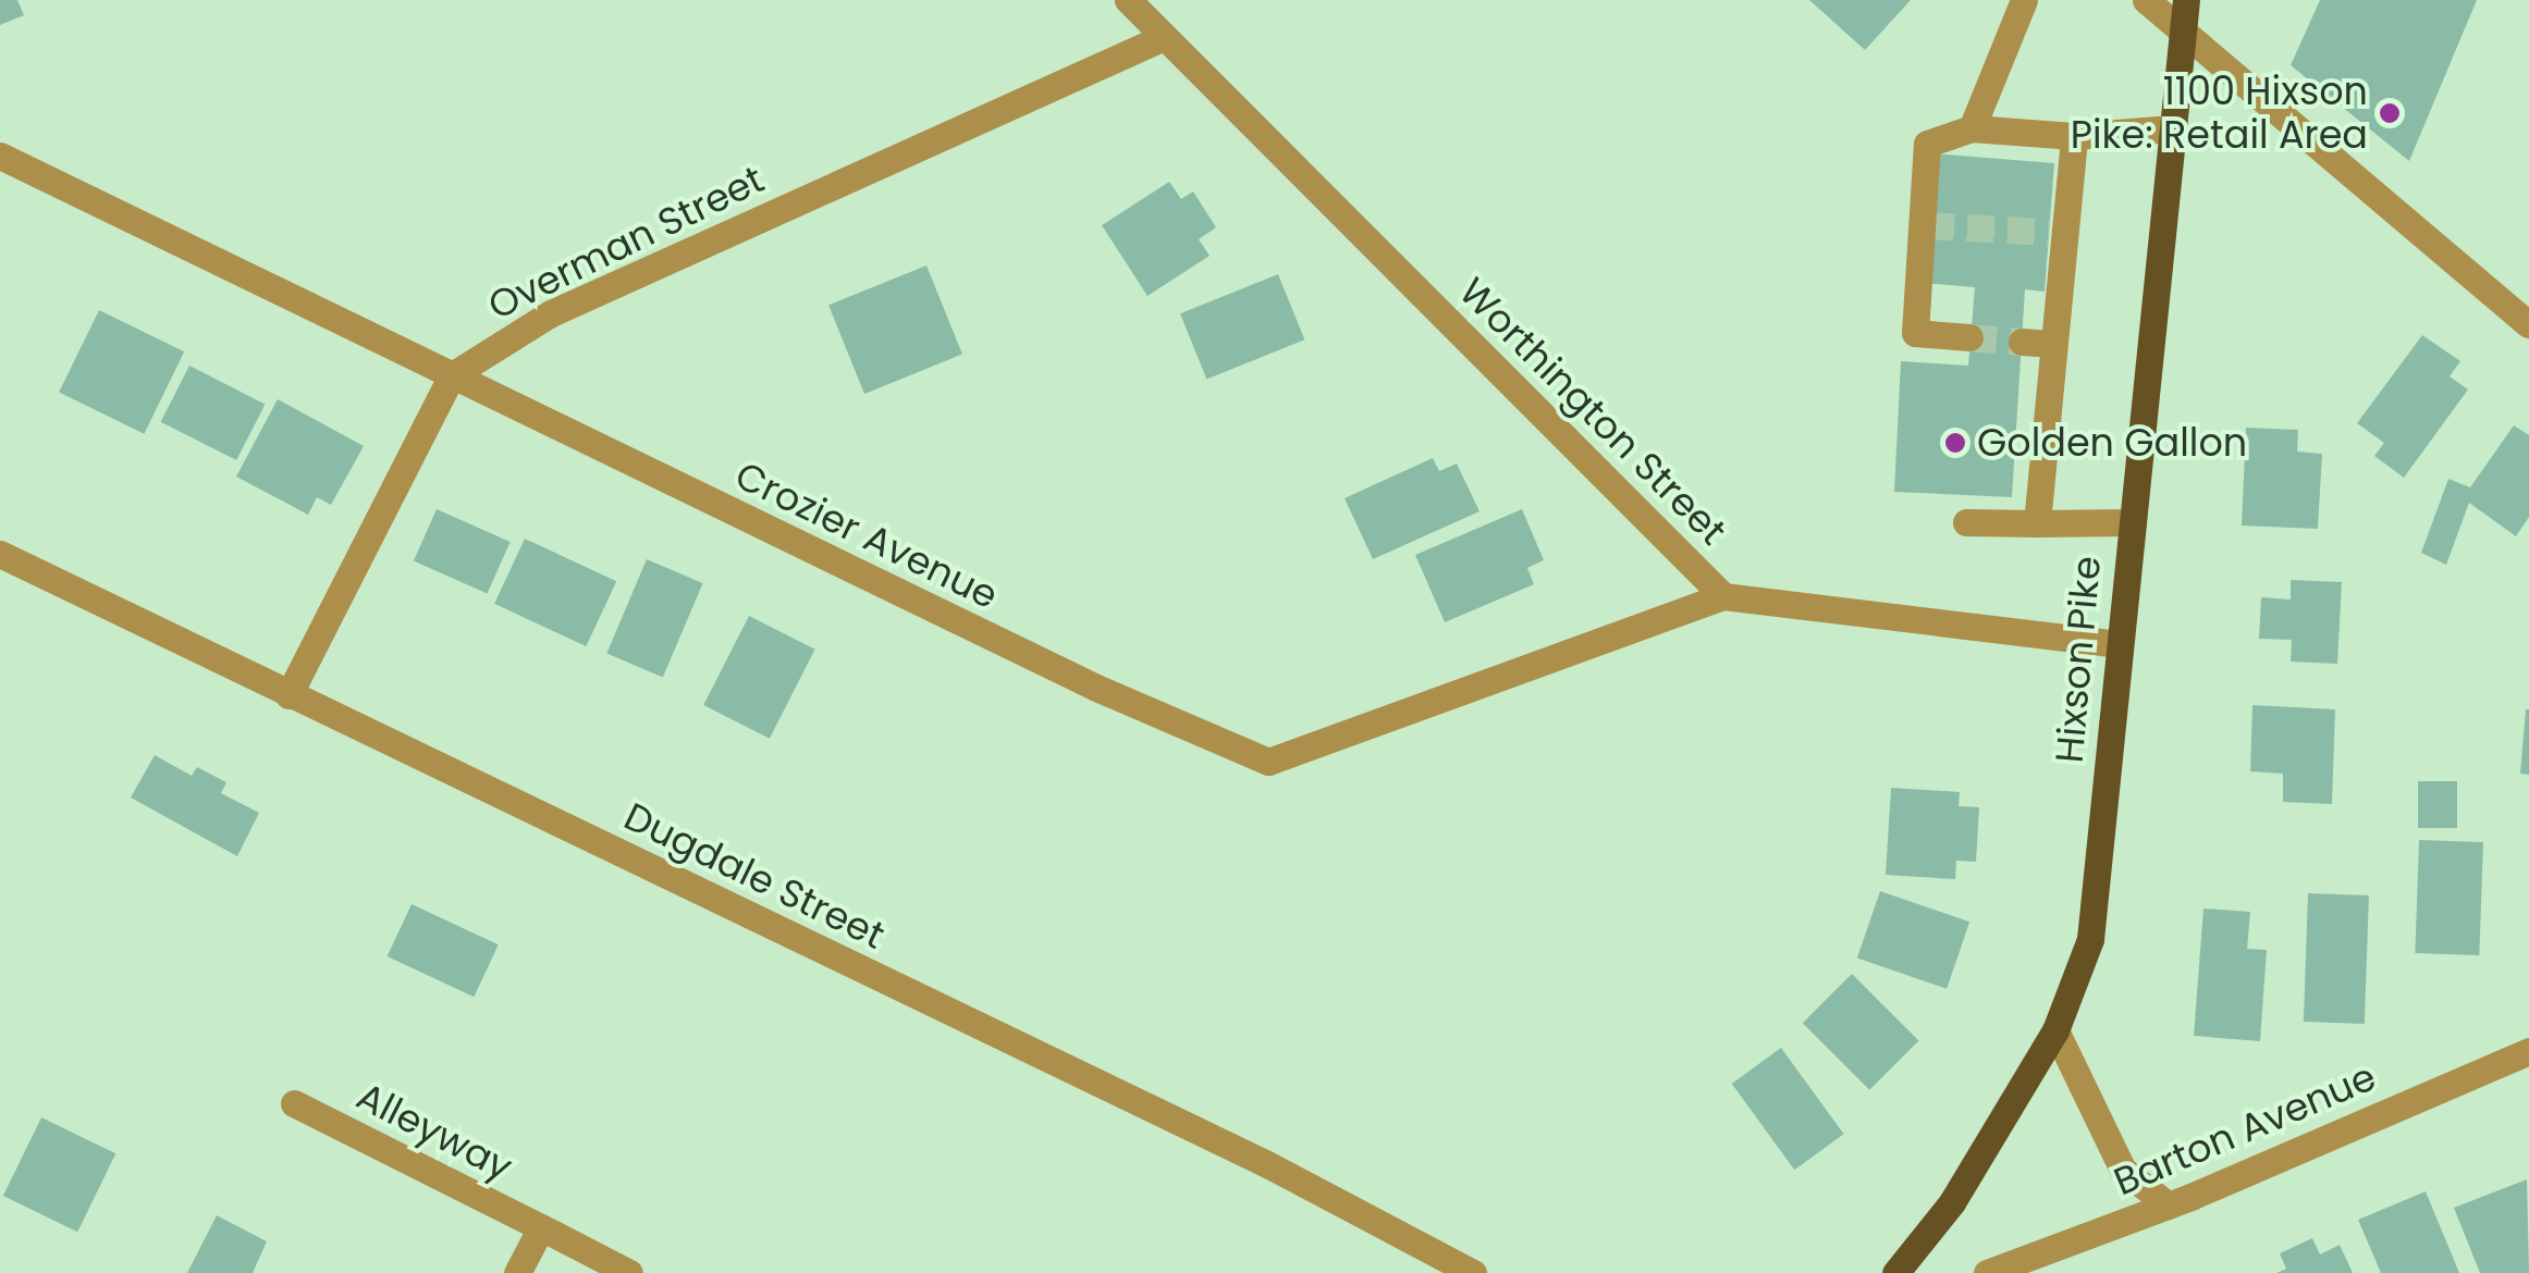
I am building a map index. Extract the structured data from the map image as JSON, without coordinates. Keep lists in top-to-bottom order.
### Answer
{
  "streets": {
    "main road": ["Hixson Pike"],
    "street": [
      "Overman Street",
      "Worthington Street",
      "Crozier Avenue",
      "Dugdale Street",
      "Barton Avenue",
      "Alleyway"
    ]
  },
  "crossings": [
    ["Overman Street", "Worthington Street"],
    ["Overman Street", "Crozier Avenue"],
    ["Worthington Street", "Crozier Avenue"],
    ["Worthington Street", "Hixson Pike"]
  ],
  "places": ["1100 Hixson Pike: Retail Area", "Golden Gallon"]
}
